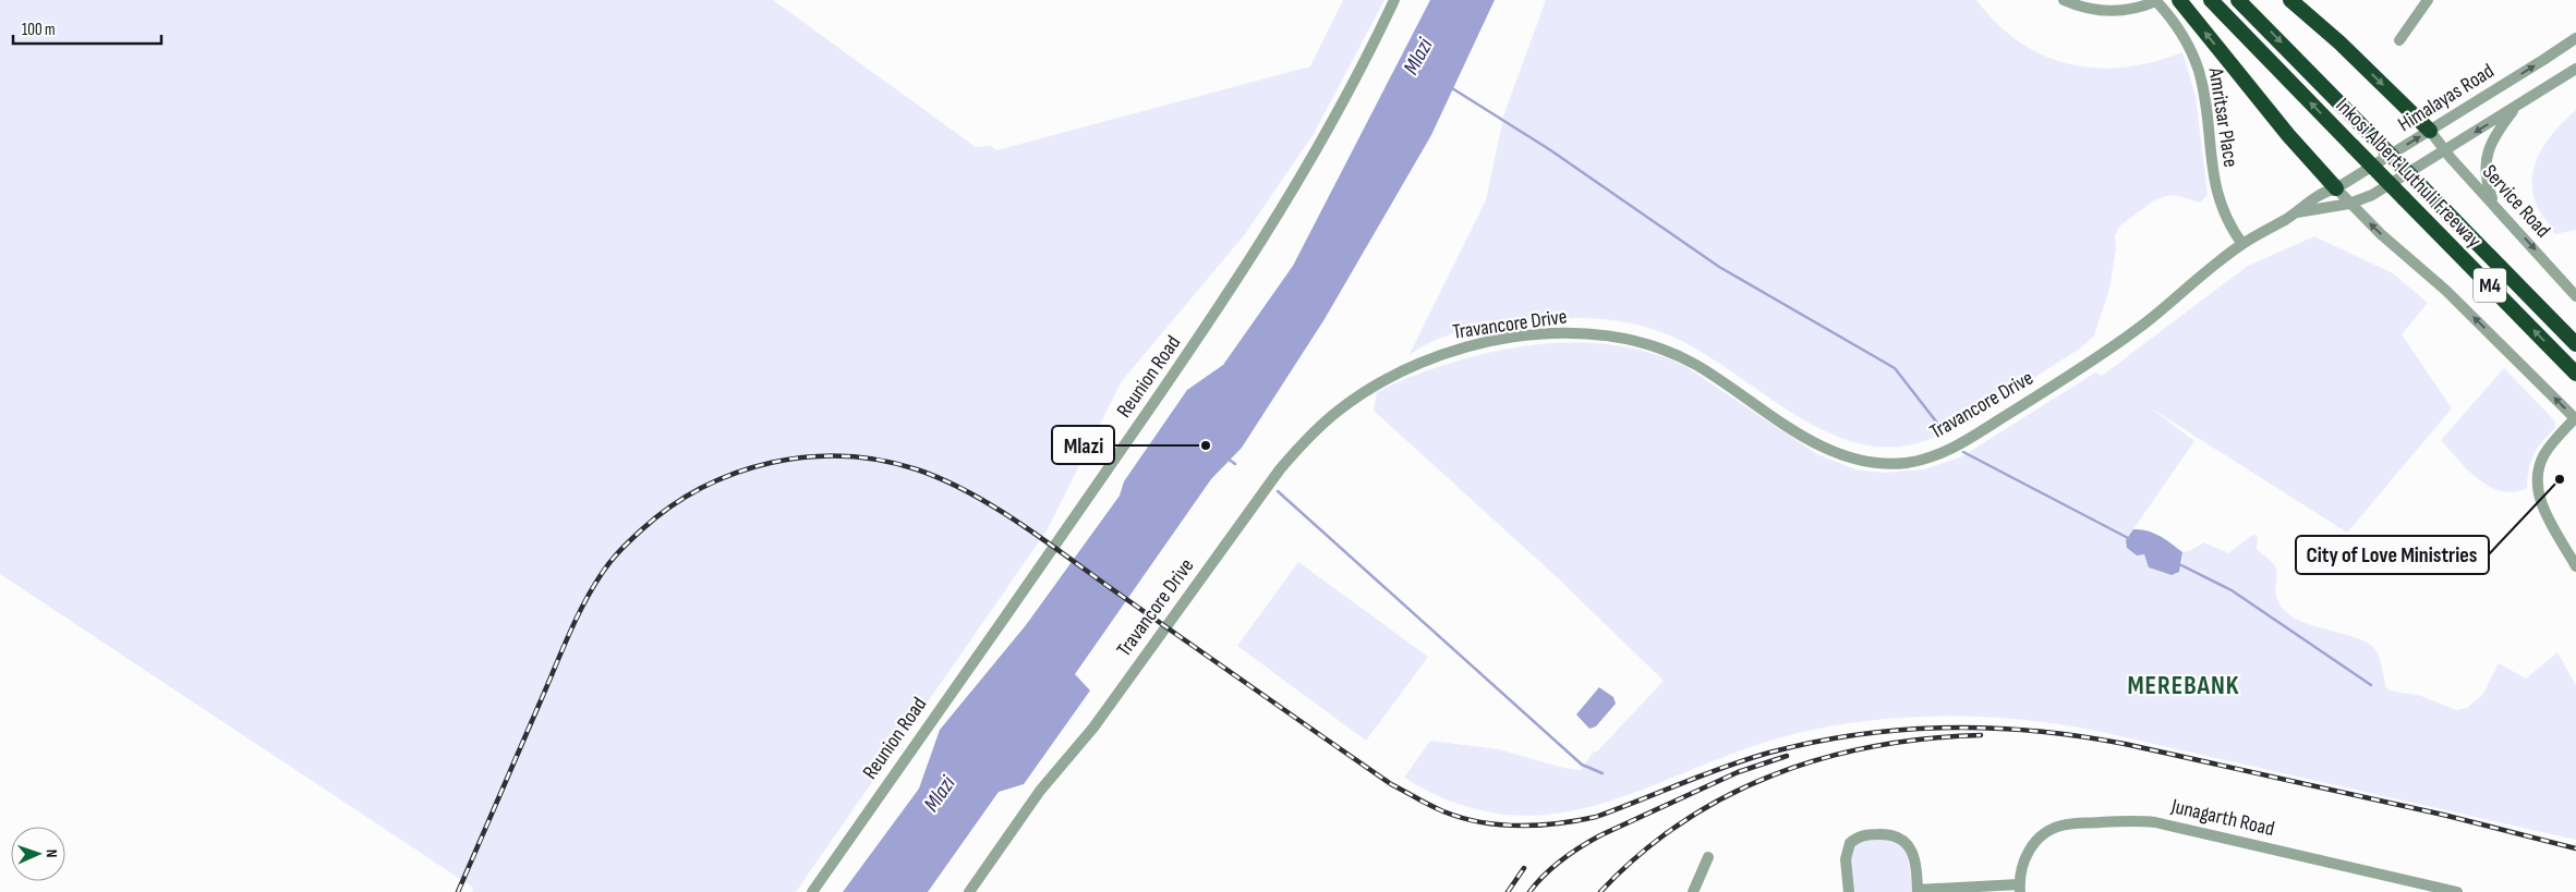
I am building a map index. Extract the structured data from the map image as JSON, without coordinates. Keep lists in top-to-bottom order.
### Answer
{
  "streets": {
    "highway": ["Inkosi Albert Luthuli Freeway", "M4"],
    "street": [
      "Himalayas Road",
      "Amritsar Place",
      "Service Road",
      "Travancore Drive",
      "Reunion Road",
      "Junagarth Road"
    ]
  },
  "crossings": [
    ["Himalayas Road", "Amritsar Place"],
    ["Himalayas Road", "Service Road"],
    ["Himalayas Road", "Travancore Drive"],
    ["Amritsar Place", "Travancore Drive"]
  ],
  "districts": ["MEREBANK"],
  "water": ["Mlazi"],
  "places": ["Mlazi", "City of Love Ministries"],
  "scale_bar": "100 m",
  "north": "right"
}
